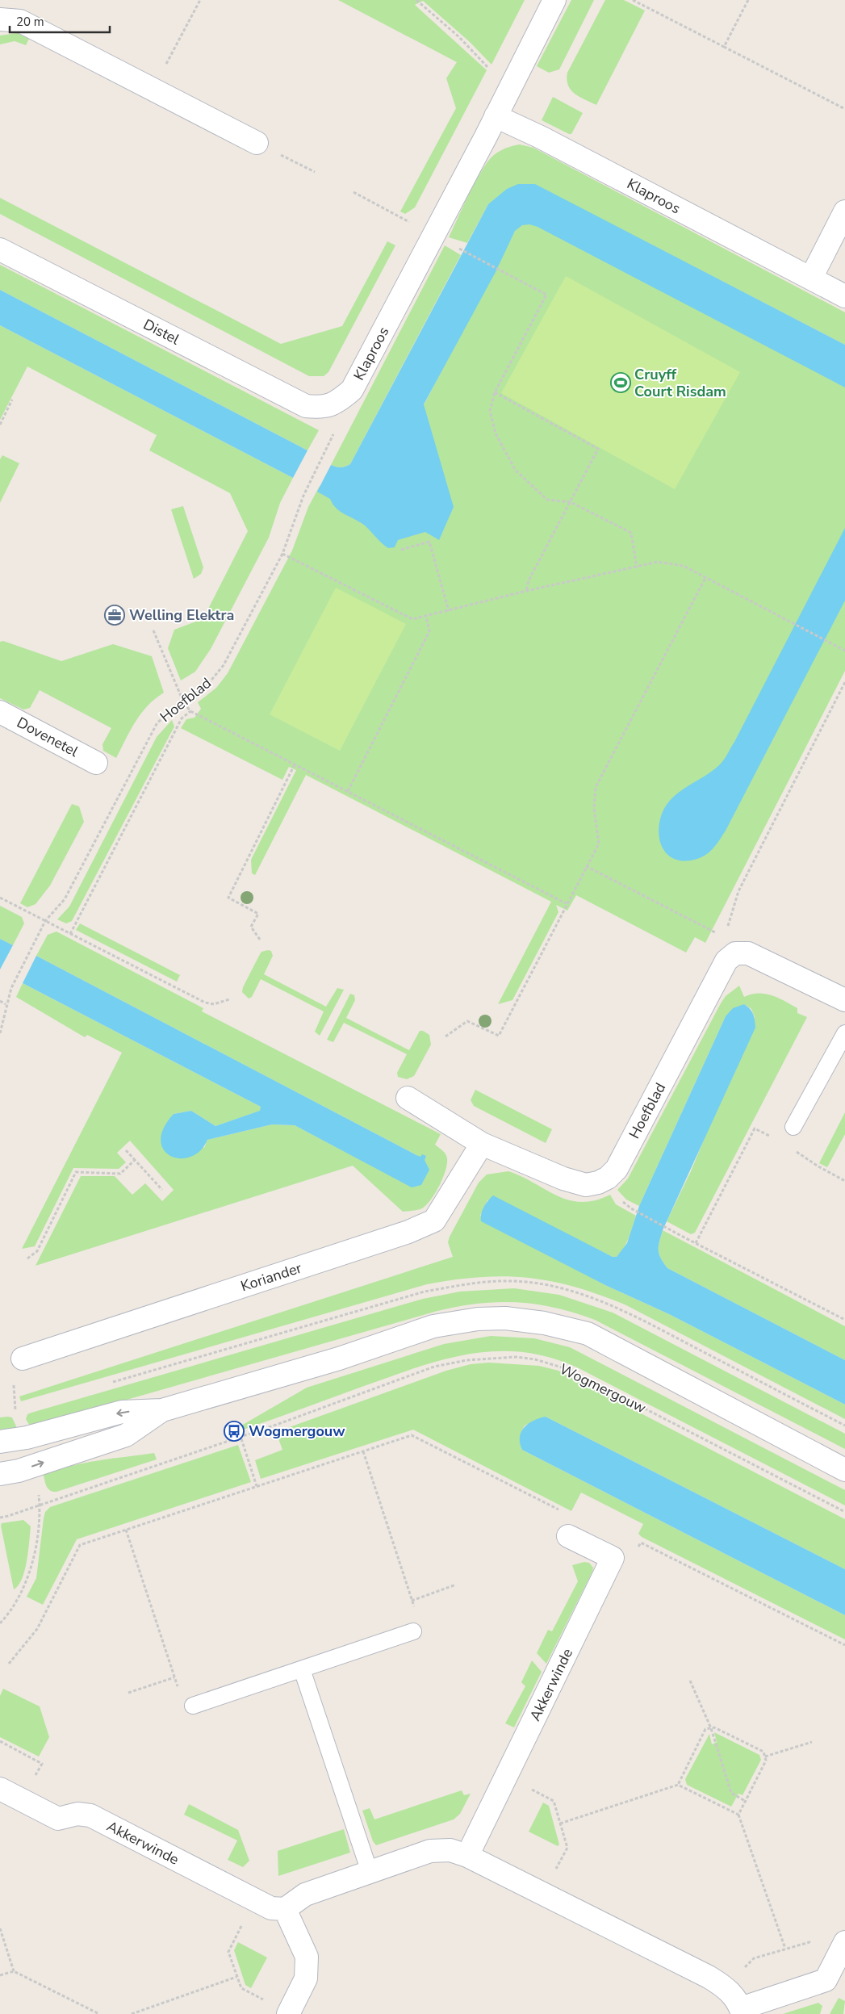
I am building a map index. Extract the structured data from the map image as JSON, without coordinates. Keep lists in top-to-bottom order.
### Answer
{
  "streets": {
    "street": [
      "Klaproos",
      "Distel",
      "Hoefblad",
      "Dovenetel",
      "Koriander",
      "Akkerwinde"
    ],
    "path": ["Wogmergouw"]
  },
  "crossings": [
    ["Klaproos", "Distel"],
    ["Hoefblad", "Koriander"]
  ],
  "places": {
    "sports": ["Cruyff Court Risdam"],
    "office": ["Welling Elektra"],
    "bus stop": ["Wogmergouw"]
  },
  "scale_bar": "20 m"
}
